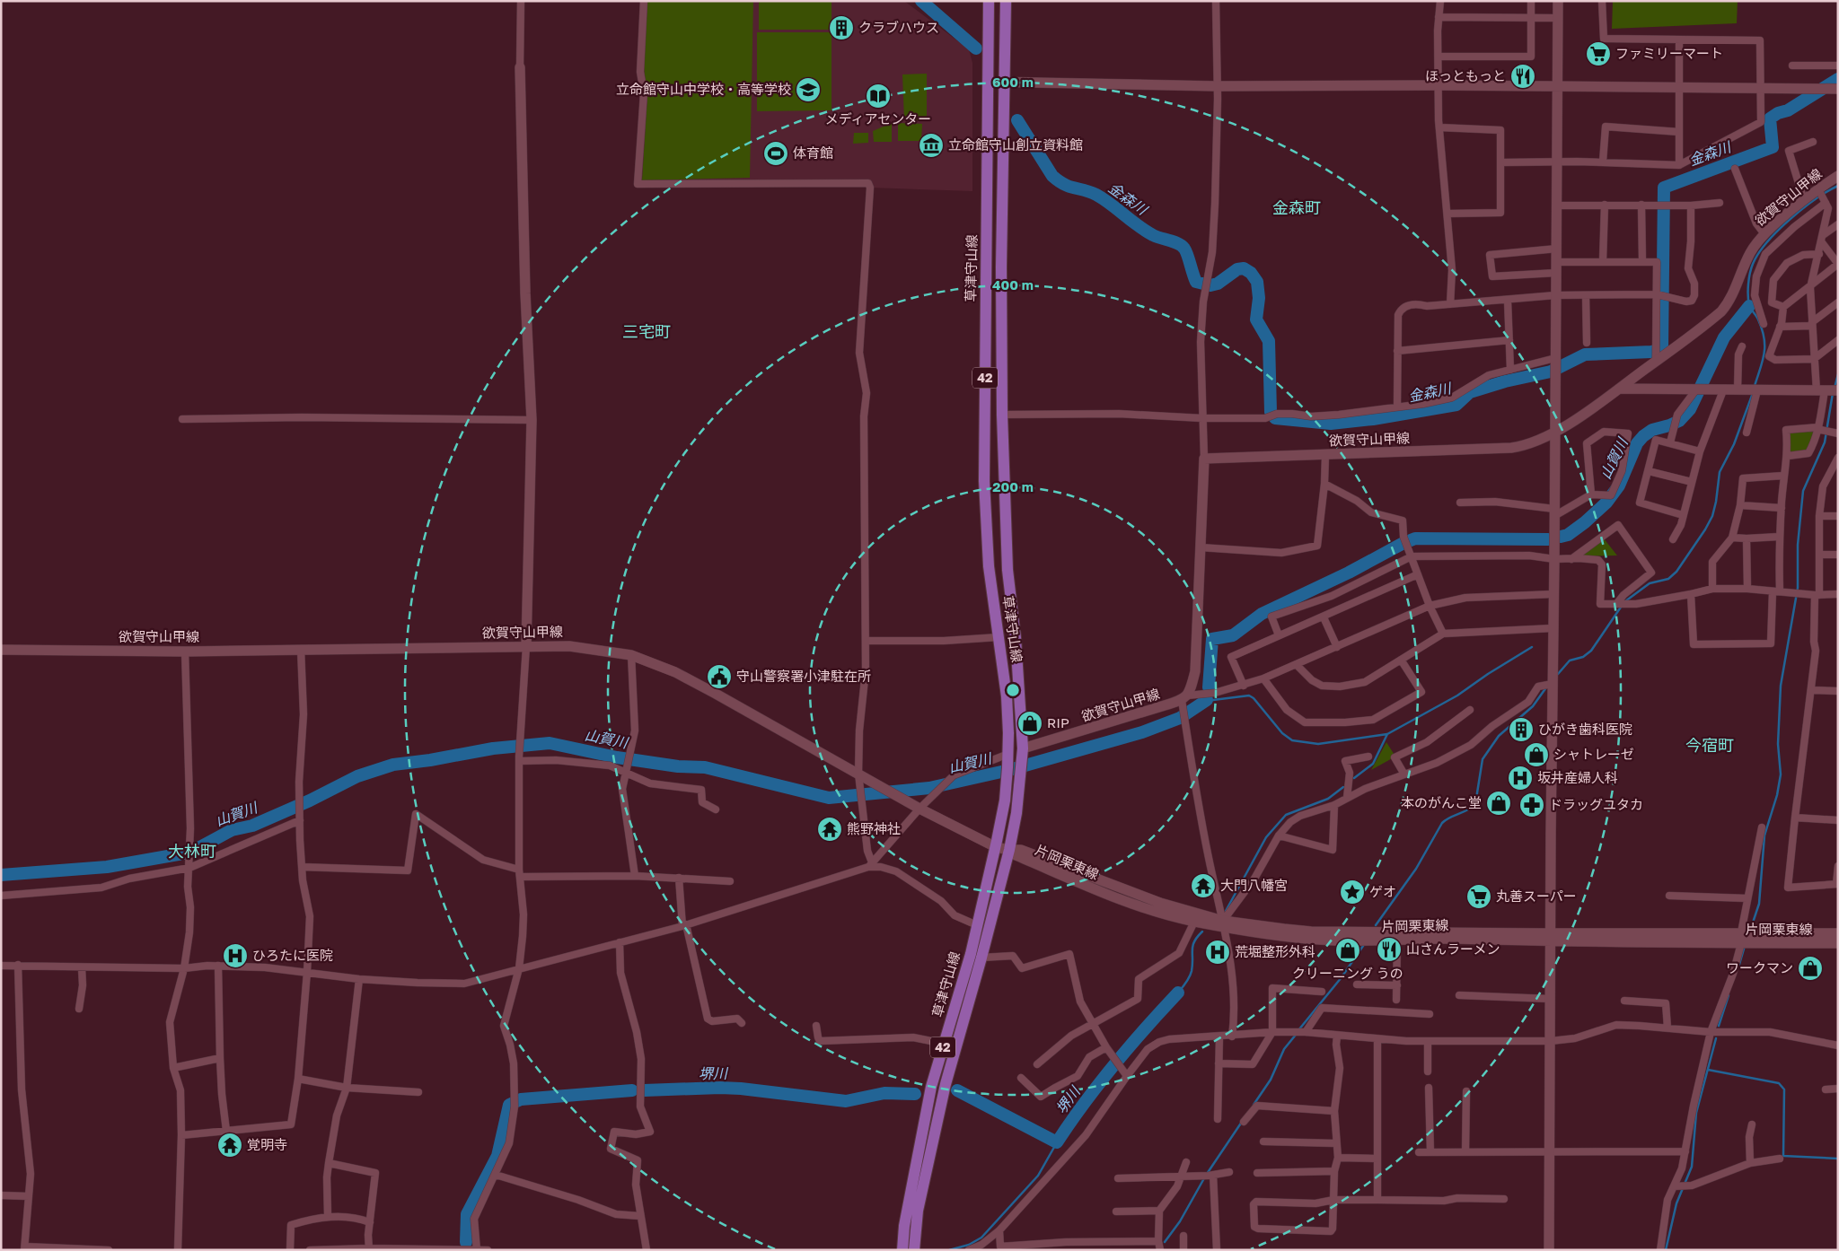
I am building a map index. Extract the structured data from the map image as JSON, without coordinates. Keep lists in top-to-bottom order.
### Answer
{
  "streets": {
    "main road": [
      "欲賀守山甲線",
      "草津守山線",
      "42",
      "片岡栗東線"
    ]
  },
  "crossings": [
    ["欲賀守山甲線", "草津守山線"],
    ["欲賀守山甲線", "片岡栗東線"],
    ["草津守山線", "片岡栗東線"]
  ],
  "districts": [
    "金森町",
    "三宅町",
    "今宿町",
    "大林町"
  ],
  "water": ["金森川", "山賀川", "堺川"],
  "places": {
    "building": ["クラブハウス", "ひがき歯科医院"],
    "supermarket": ["ファミリーマート", "丸善スーパー"],
    "restaurant": ["ほっともっと", "山さんラーメン"],
    "school or university": ["立命館守山中学校・高等学校"],
    "library": ["メディアセンター"],
    "museum": ["立命館守山創立資料館"],
    "sports": ["体育館"],
    "public building": ["守山警察署小津駐在所"],
    "shop": [
      "RIP",
      "シャトレーゼ",
      "本のがんこ堂",
      "クリーニング うの",
      "ワークマン"
    ],
    "hospital": ["坂井産婦人科", "荒堀整形外科", "ひろたに医院"],
    "pharmacy": ["ドラッグユタカ"],
    "temple": ["熊野神社", "大門八幡宮", "覚明寺"],
    "place": ["ゲオ"]
  },
  "rings": ["600 m", "400 m", "200 m"]
}
